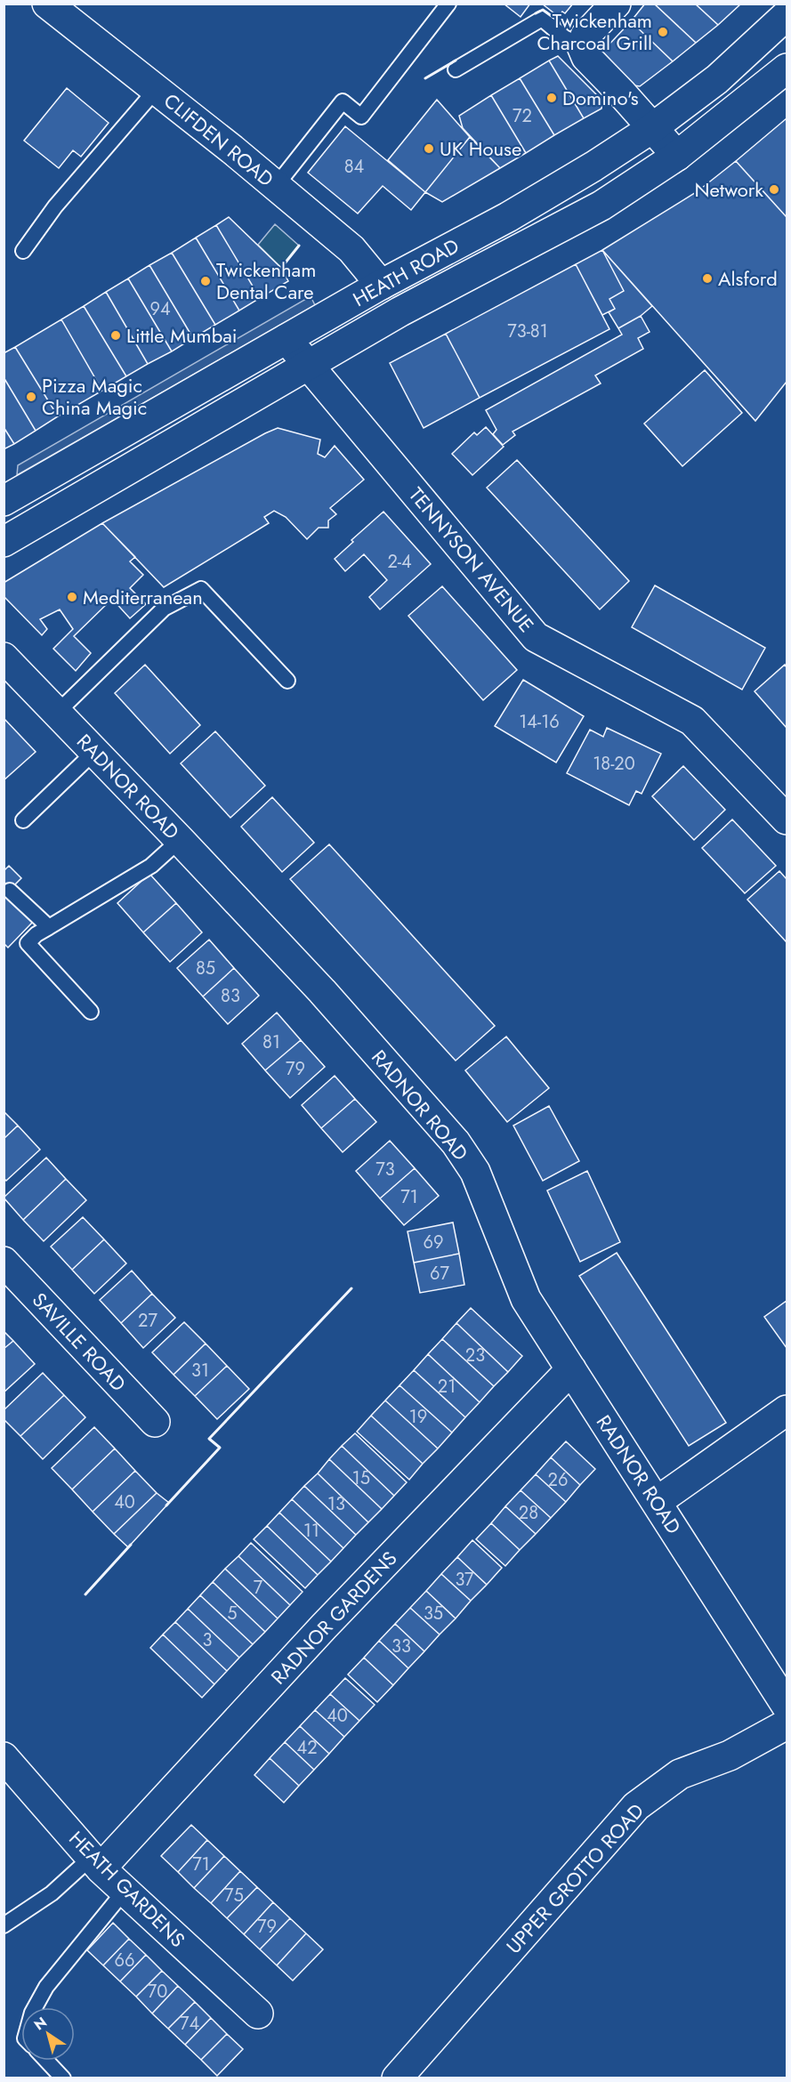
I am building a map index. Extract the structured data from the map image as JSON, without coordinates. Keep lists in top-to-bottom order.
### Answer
{
  "streets": {
    "street": [
      "CLIFDEN ROAD",
      "HEATH ROAD",
      "TENNYSON AVENUE",
      "RADNOR ROAD",
      "SAVILLE ROAD",
      "RADNOR GARDENS",
      "UPPER GROTTO ROAD",
      "HEATH GARDENS"
    ]
  },
  "crossings": [
    ["CLIFDEN ROAD", "HEATH ROAD"],
    ["HEATH ROAD", "TENNYSON AVENUE"],
    ["RADNOR ROAD", "RADNOR GARDENS"],
    ["RADNOR ROAD", "UPPER GROTTO ROAD"],
    ["RADNOR GARDENS", "HEATH GARDENS"]
  ],
  "places": [
    "Twickenham Charcoal Grill",
    "Domino's",
    "UK House",
    "Network",
    "Alsford",
    "Twickenham Dental Care",
    "Little Mumbai",
    "Pizza Magic China Magic",
    "Mediterranean"
  ],
  "house_numbers": [
    "72",
    "84",
    "94",
    "73-81",
    "2-4",
    "14-16",
    "18-20",
    "85",
    "83",
    "81",
    "79",
    "73",
    "71",
    "69",
    "67",
    "27",
    "23",
    "31",
    "21",
    "19",
    "15",
    "26",
    "40",
    "13",
    "28",
    "11",
    "37",
    "7",
    "5",
    "35",
    "3",
    "33",
    "40",
    "42",
    "71",
    "75",
    "79",
    "66",
    "70",
    "74"
  ],
  "north": "top left"
}
